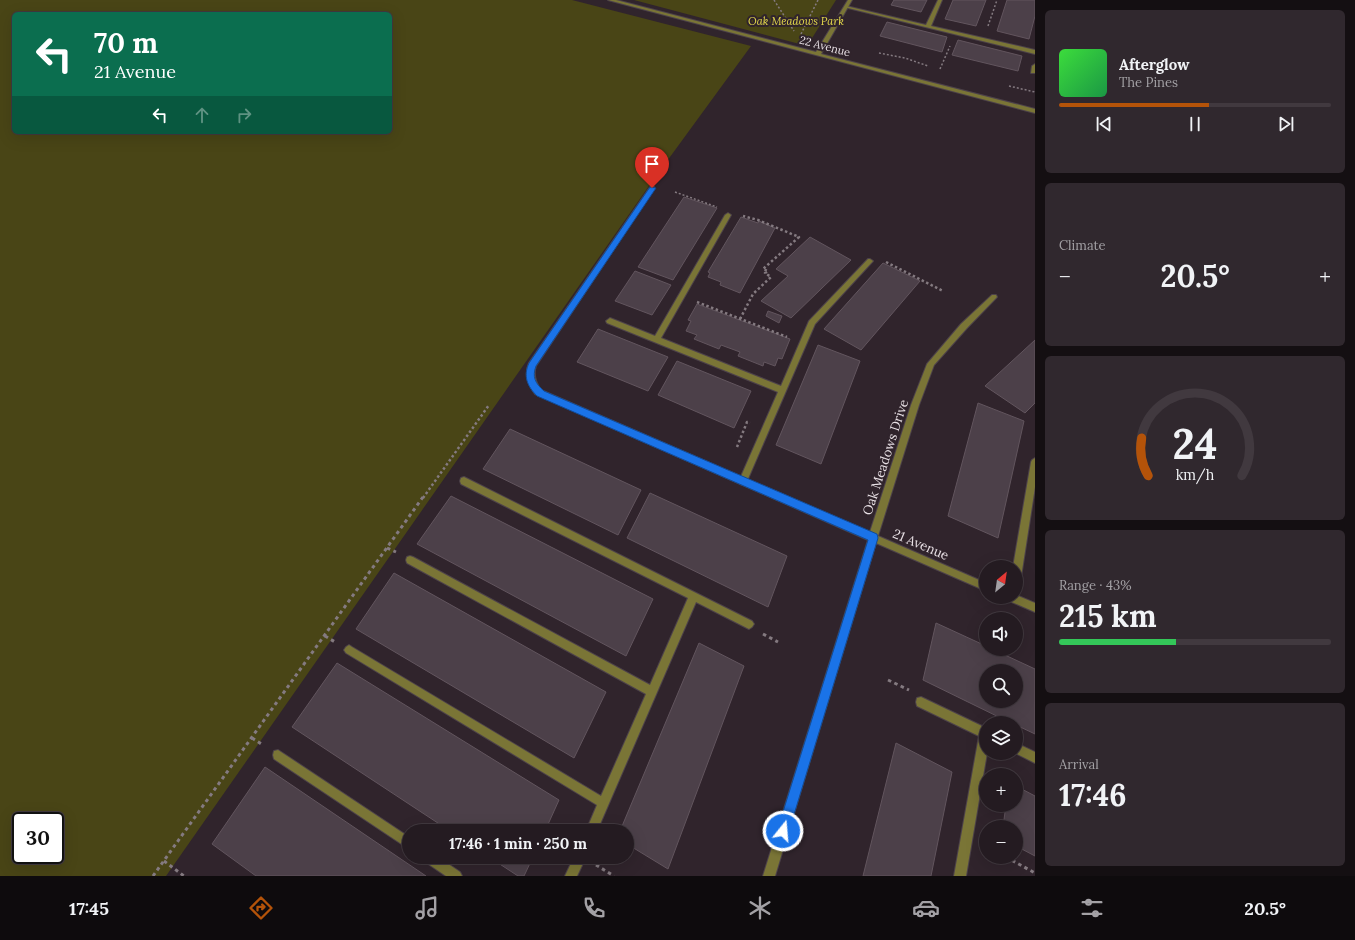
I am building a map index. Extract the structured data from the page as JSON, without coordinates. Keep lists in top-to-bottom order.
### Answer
{
  "streets": {
    "street": ["22 Avenue", "Oak Meadows Drive", "21 Avenue"]
  },
  "crossings": [
    ["Oak Meadows Drive", "21 Avenue"]
  ],
  "parks": ["Oak Meadows Park"],
  "north": "top right",
  "page": {
    "turn": ["70 m", "21 Avenue"],
    "song": ["Afterglow", "The Pines"],
    "tile": [
      "Climate",
      ["Range · 43%", "215 km"],
      ["Arrival", "17:46"]
    ],
    "heat": ["−", "20.5°", "+"],
    "map_buttons": ["+", "−"],
    "limit": "30",
    "trip": "17:46 · 1 min · 250 m",
    "tabs": ["17:45", "20.5°"],
    "gauge": ["24", "km/h"]
  }
}
